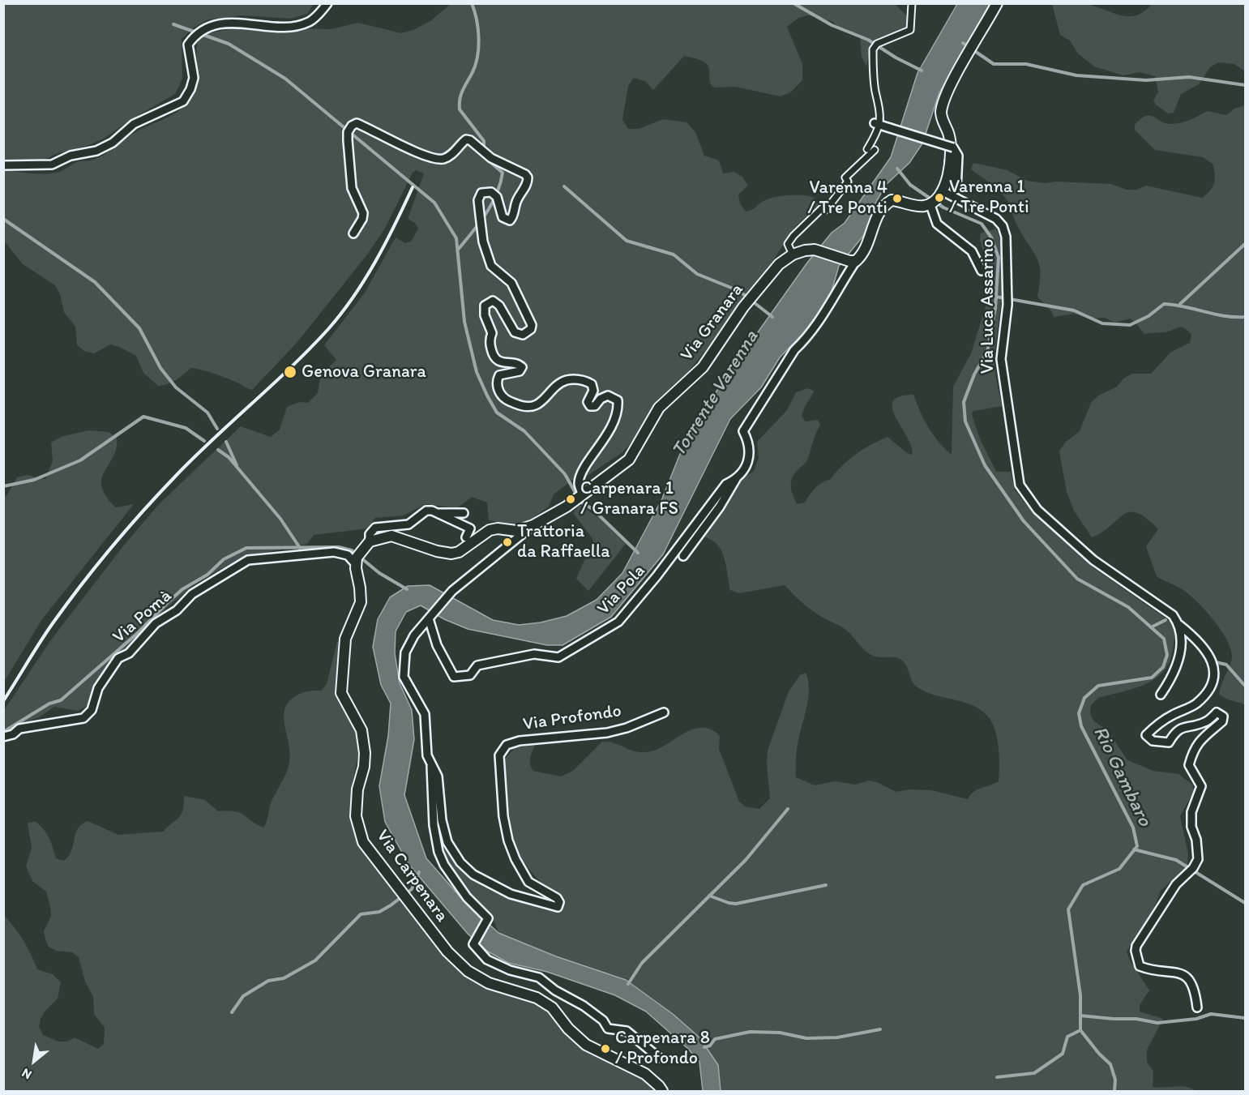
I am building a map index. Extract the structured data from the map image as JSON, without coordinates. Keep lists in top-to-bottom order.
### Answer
{
  "streets": {
    "street": [
      "Via Luca Assarino",
      "Via Granara",
      "Via Pola",
      "Via Pomà",
      "Via Profondo",
      "Via Carpenara"
    ]
  },
  "crossings": [
    ["Via Granara", "Via Pola"],
    ["Via Granara", "Via Profondo"],
    ["Via Pomà", "Via Carpenara"]
  ],
  "water": ["Torrente Varenna", "Rio Gambaro"],
  "places": [
    "Varenna 1 / Tre Ponti",
    "Varenna 4 / Tre Ponti",
    "Genova Granara",
    "Carpenara 1 / Granara FS",
    "Trattoria da Raffaella",
    "Carpenara 8 / Profondo"
  ],
  "north": "bottom left"
}
